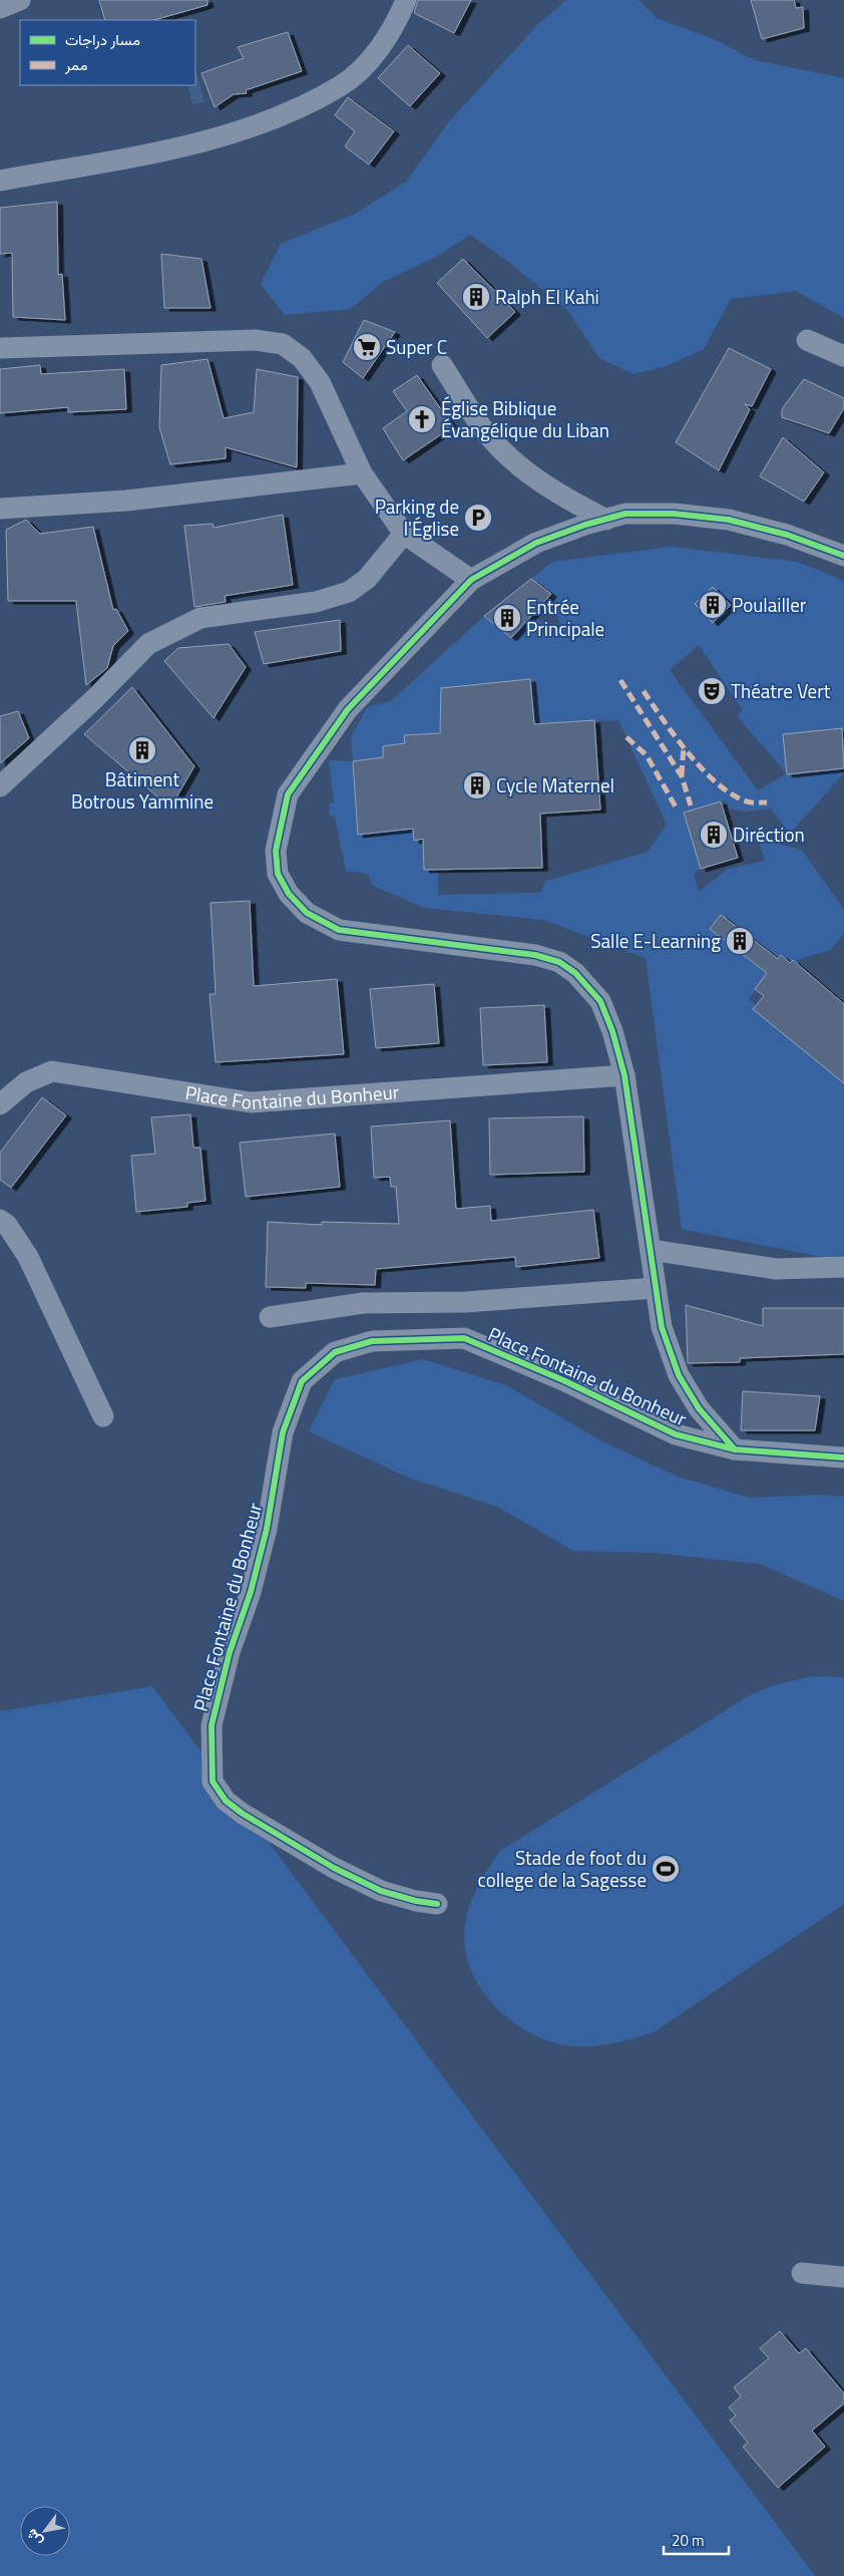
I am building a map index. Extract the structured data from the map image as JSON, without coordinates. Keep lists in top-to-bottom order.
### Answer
{
  "streets": {
    "street": ["Place Fontaine du Bonheur"]
  },
  "places": {
    "building": [
      "Ralph El Kahi",
      "Poulailler",
      "Entrée Principale",
      "Bâtiment Botrous Yammine",
      "Cycle Maternel",
      "Diréction",
      "Salle E-Learning"
    ],
    "supermarket": ["Super C"],
    "church": ["Église Biblique Évangélique du Liban"],
    "parking": ["Parking de l'Église"],
    "theatre": ["Théatre Vert"],
    "sports": ["Stade de foot du college de la Sagesse"]
  },
  "legend": ["مسار دراجات", "ممر"],
  "scale_bar": "20 m",
  "north": "bottom left"
}
